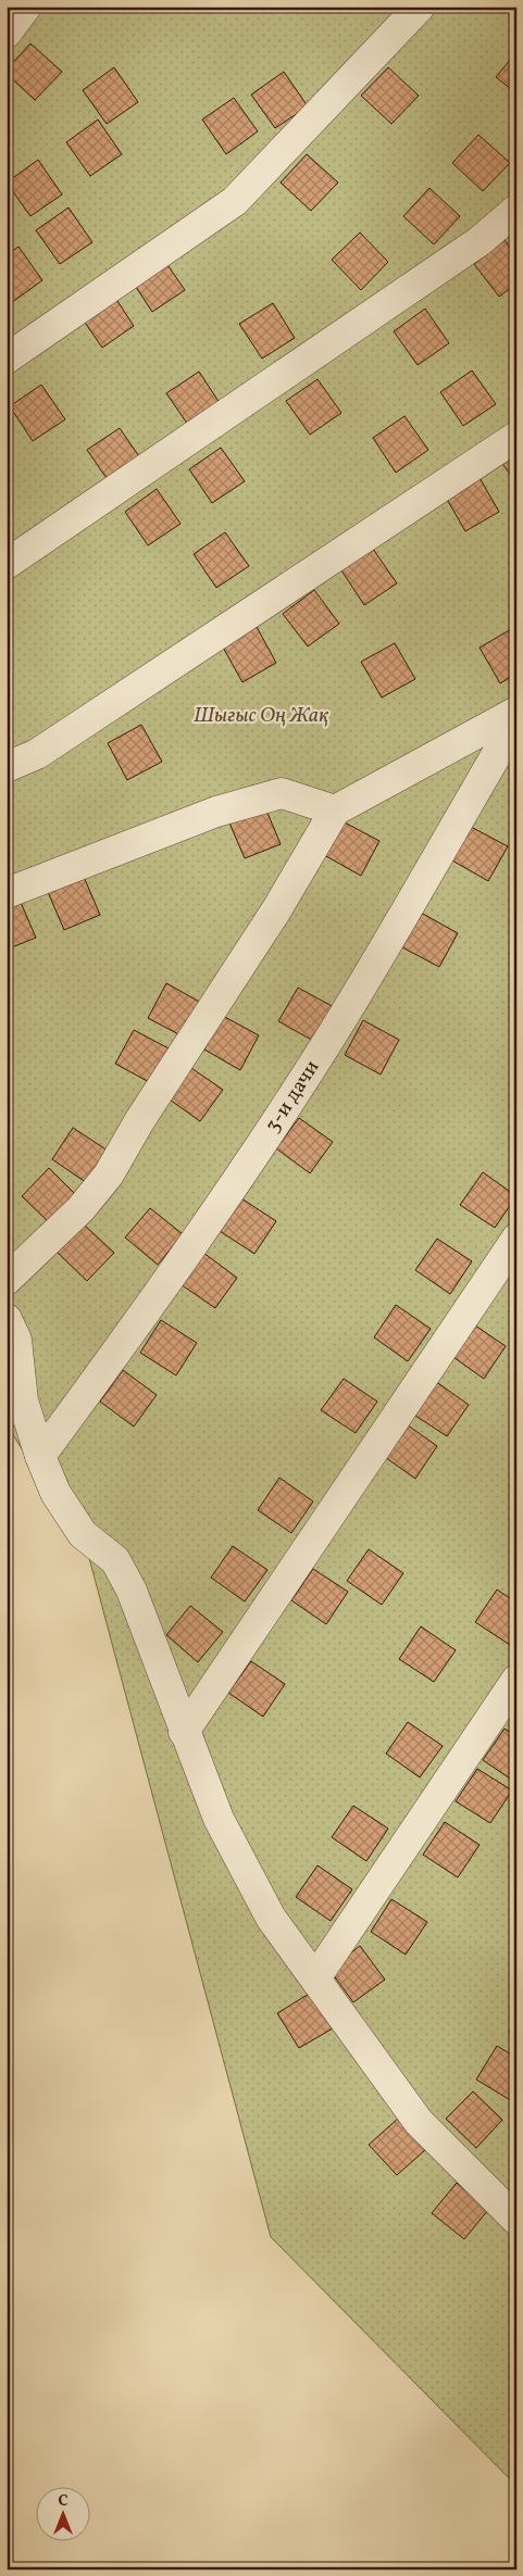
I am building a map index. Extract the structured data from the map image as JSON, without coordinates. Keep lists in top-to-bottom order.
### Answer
{
  "streets": {
    "lane": ["3-и дачи"]
  },
  "parks": ["Шығыс Оң Жақ"],
  "north": "top"
}
